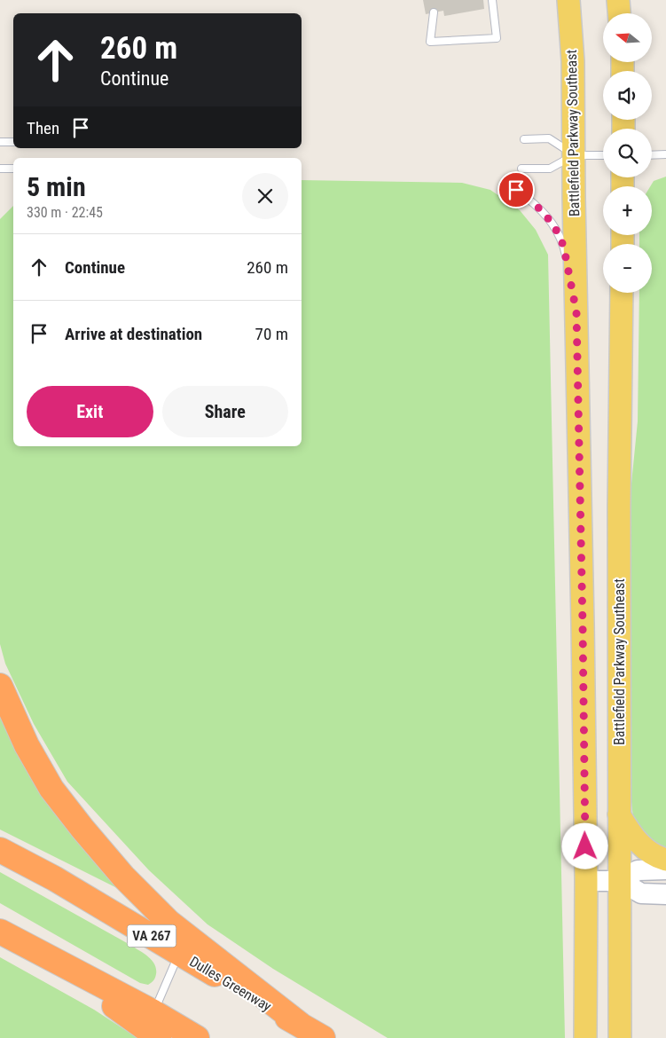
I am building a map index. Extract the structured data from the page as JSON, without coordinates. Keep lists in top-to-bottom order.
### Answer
{
  "streets": {
    "highway": ["VA 267", "Dulles Greenway"],
    "main road": ["Battlefield Parkway Southeast"]
  },
  "north": "left",
  "page": {
    "map_buttons": ["+", "−"],
    "turn": ["260 m", "Continue"],
    "then": "Then",
    "heading": ["5 min", "330 m · 22:45"],
    "list": [
      {
        "name": "Continue",
        "value": "260 m"
      },
      {
        "name": "Arrive at destination",
        "value": "70 m"
      }
    ],
    "buttons": ["Exit", "Share"]
  }
}
